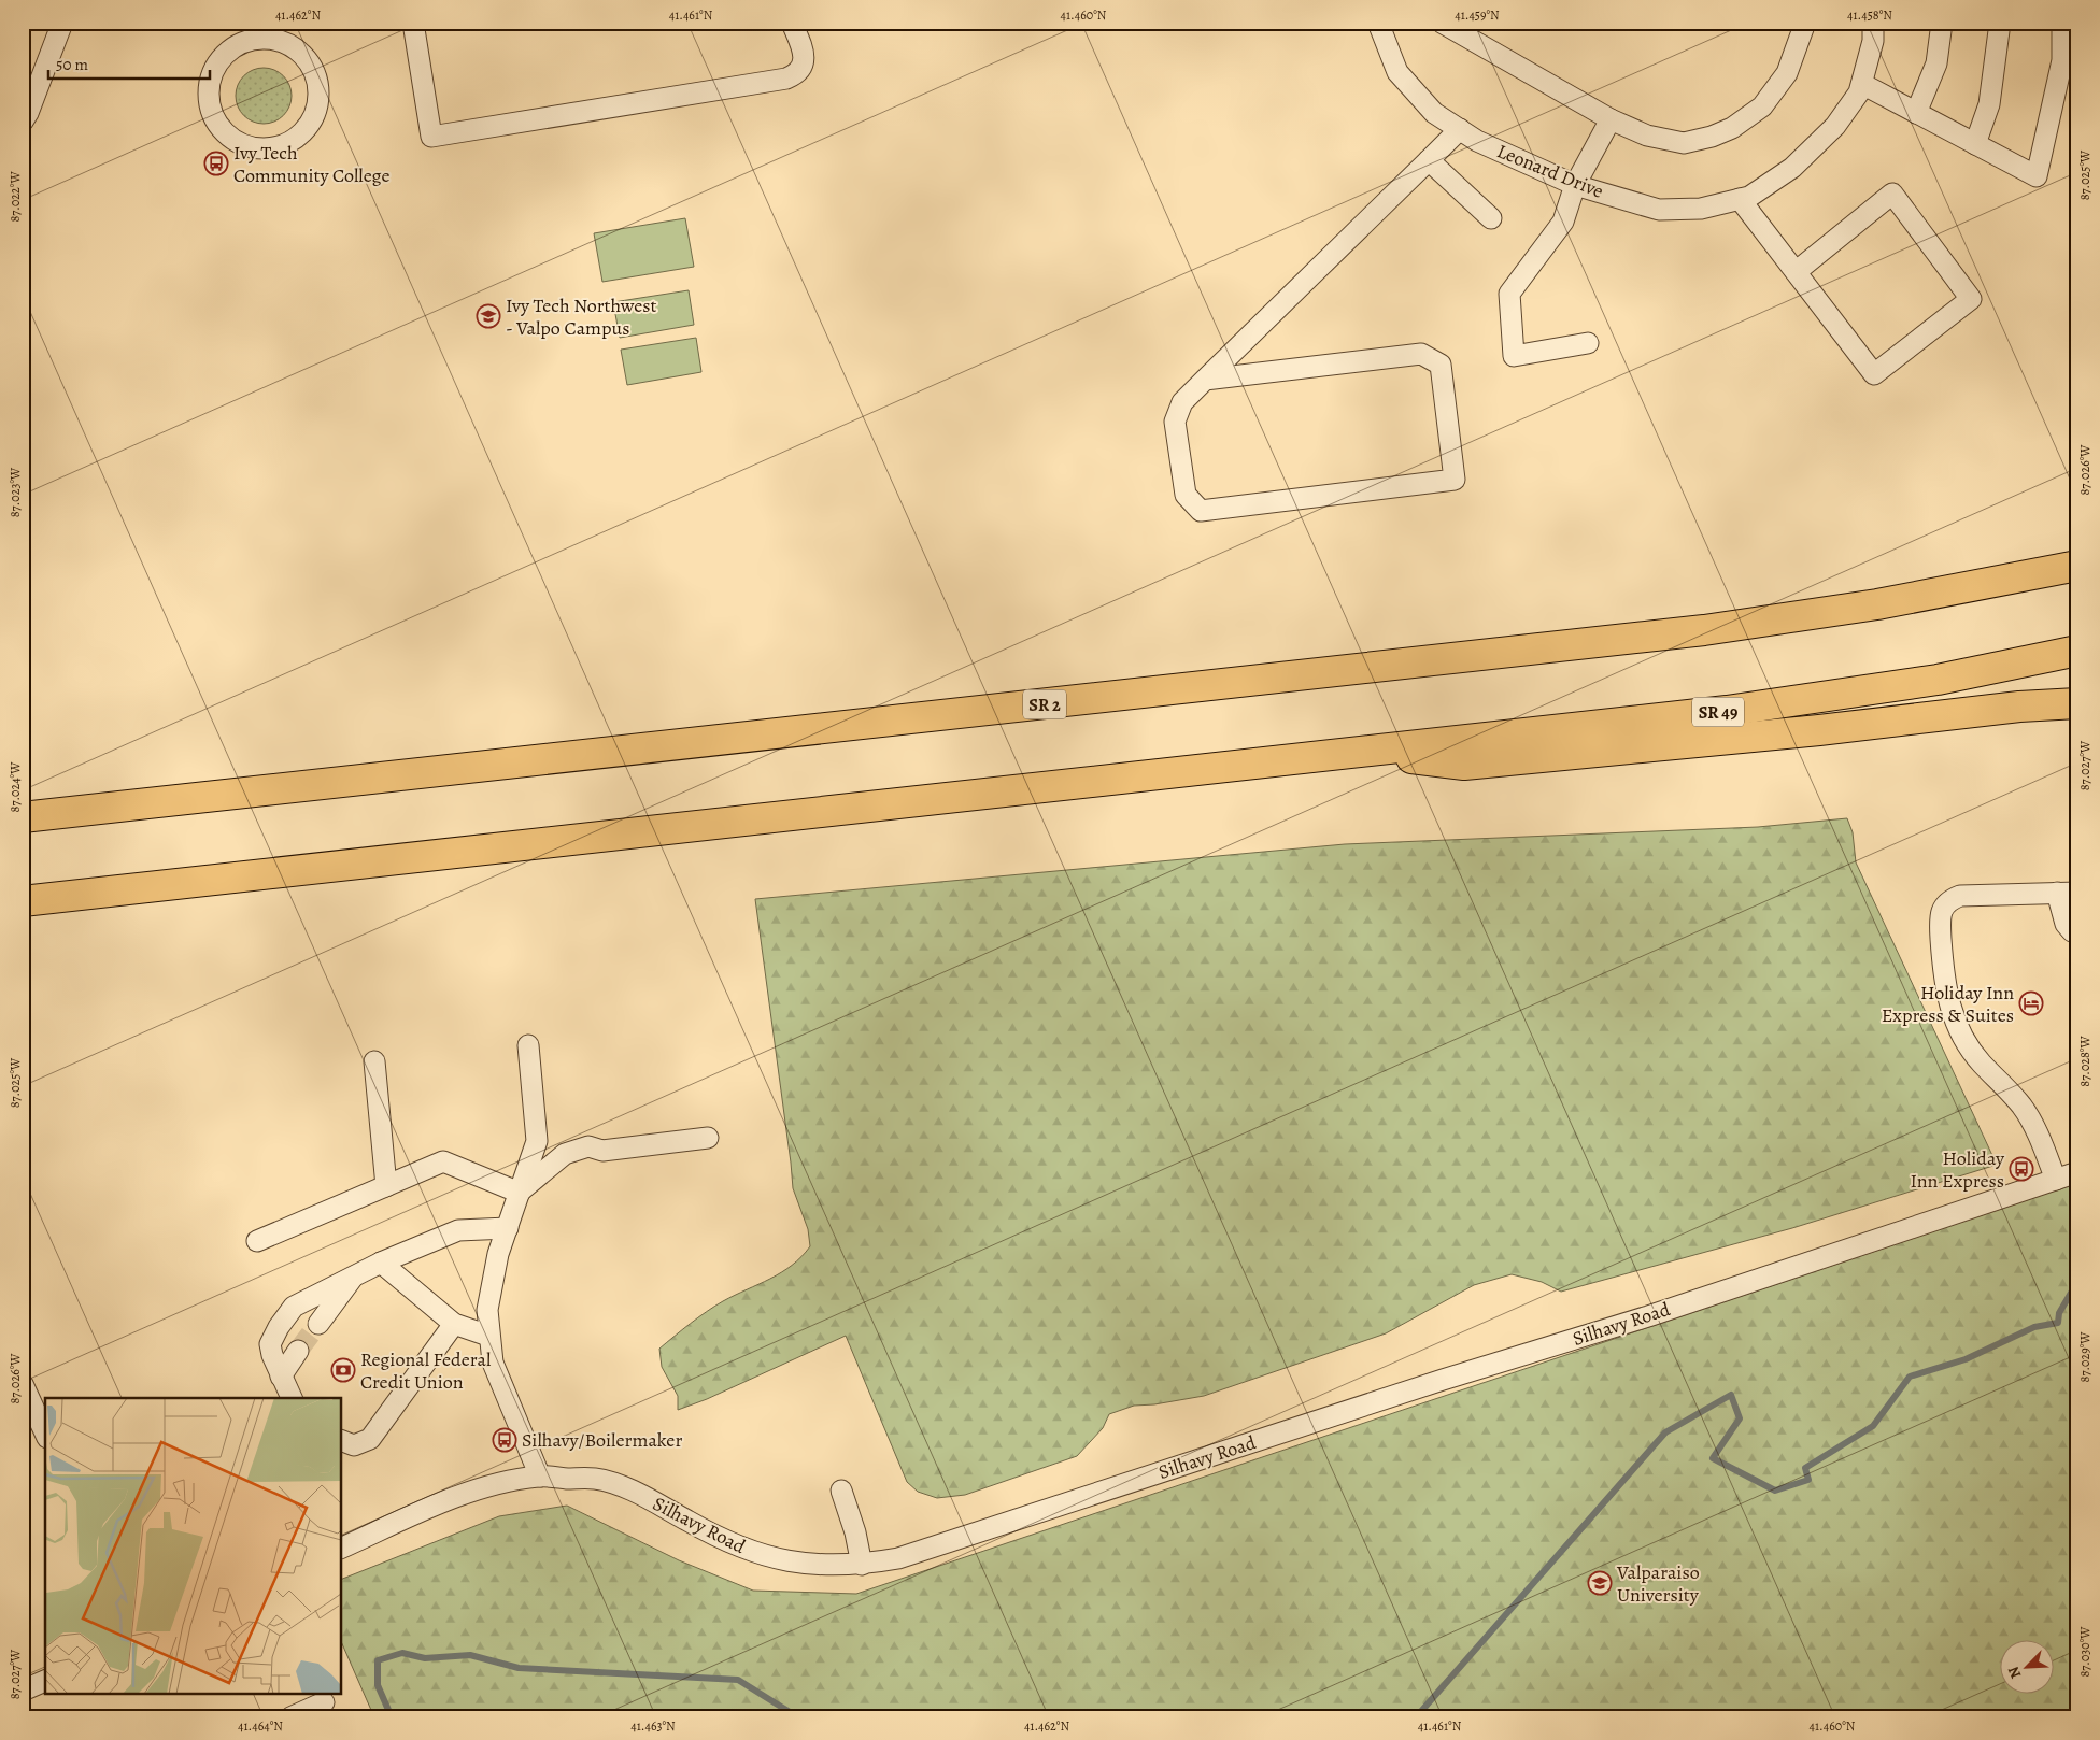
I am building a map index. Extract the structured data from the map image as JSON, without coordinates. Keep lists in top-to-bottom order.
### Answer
{
  "streets": {
    "highway": ["SR 2", "SR 49"],
    "street": ["Leonard Drive", "Silhavy Road"]
  },
  "places": {
    "bus stop": ["Ivy Tech Community College", "Holiday Inn Express", "Silhavy/Boilermaker"],
    "school or university": ["Ivy Tech Northwest - Valpo Campus", "Valparaiso University"],
    "hotel": ["Holiday Inn Express & Suites"],
    "bank": ["Regional Federal Credit Union"]
  },
  "scale_bar": "50 m",
  "north": "bottom left",
  "coordinates": [
    "41.462°N",
    "41.461°N",
    "41.460°N",
    "41.459°N",
    "41.458°N",
    "87.025°W",
    "87.022°W",
    "87.026°W",
    "87.023°W",
    "87.027°W",
    "87.024°W",
    "87.028°W",
    "87.029°W",
    "87.030°W",
    "41.464°N",
    "41.463°N"
  ]
}
